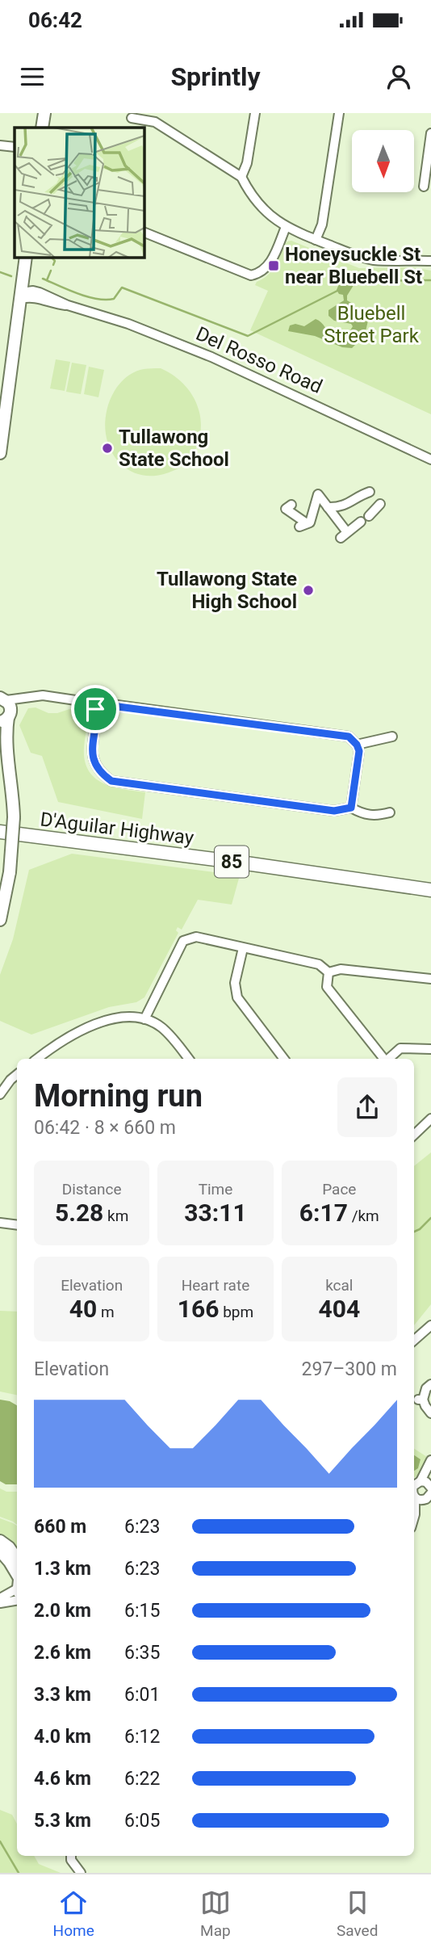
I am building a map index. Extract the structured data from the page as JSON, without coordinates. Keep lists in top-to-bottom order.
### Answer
{
  "streets": {
    "highway": ["D'Aguilar Highway", "85"],
    "street": ["Del Rosso Road"]
  },
  "parks": ["Bluebell Street Park"],
  "places": {
    "transit": ["Honeysuckle St near Bluebell St"],
    "other": ["Tullawong State School", "Tullawong State High School"]
  },
  "north": "bottom",
  "page": {
    "status": "06:42",
    "header": "Sprintly",
    "heading": ["Morning run", "06:42 · 8 × 660 m"],
    "stats": [
      ["Distance", "5.28 km"],
      ["Time", "33:11"],
      ["Pace", "6:17 /km"],
      ["Elevation", "40 m"],
      ["Heart rate", "166 bpm"],
      ["kcal", "404"]
    ],
    "chart": ["Elevation", "297–300 m"],
    "list": [
      {
        "name": "660 m",
        "note": "6:23"
      },
      {
        "name": "1.3 km",
        "note": "6:23"
      },
      {
        "name": "2.0 km",
        "note": "6:15"
      },
      {
        "name": "2.6 km",
        "note": "6:35"
      },
      {
        "name": "3.3 km",
        "note": "6:01"
      },
      {
        "name": "4.0 km",
        "note": "6:12"
      },
      {
        "name": "4.6 km",
        "note": "6:22"
      },
      {
        "name": "5.3 km",
        "note": "6:05"
      }
    ],
    "tabs": ["Home", "Map", "Saved"]
  }
}
